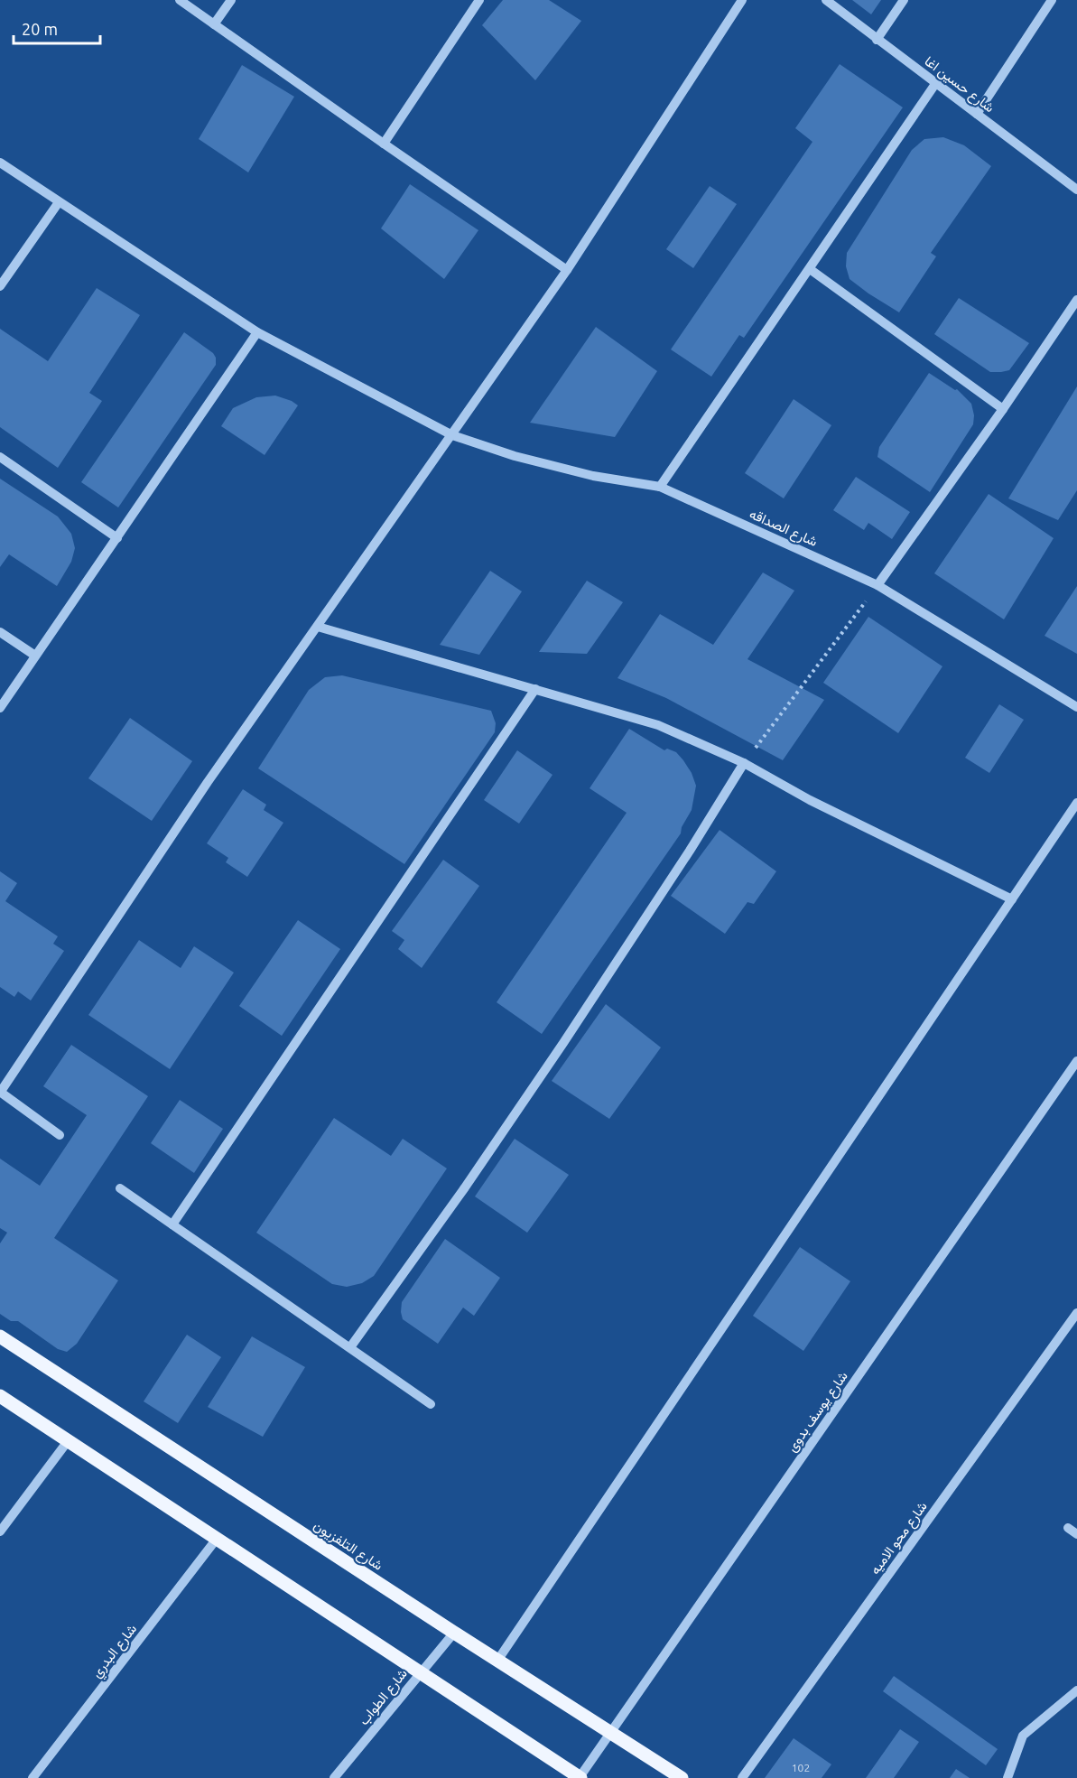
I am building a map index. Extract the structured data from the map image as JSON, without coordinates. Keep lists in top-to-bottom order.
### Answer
{
  "streets": {
    "main road": ["شارع التلفزيون"],
    "street": [
      "شارع حسين اغا",
      "شارع الصداقه",
      "شارع يوسف بدوى",
      "شارع محو الاميه",
      "شارع البدري",
      "شارع الطواب"
    ]
  },
  "crossings": [
    ["شارع يوسف بدوى", "شارع التلفزيون"],
    ["شارع التلفزيون", "شارع الطواب"]
  ],
  "house_numbers": ["102"],
  "scale_bar": "20 m"
}
